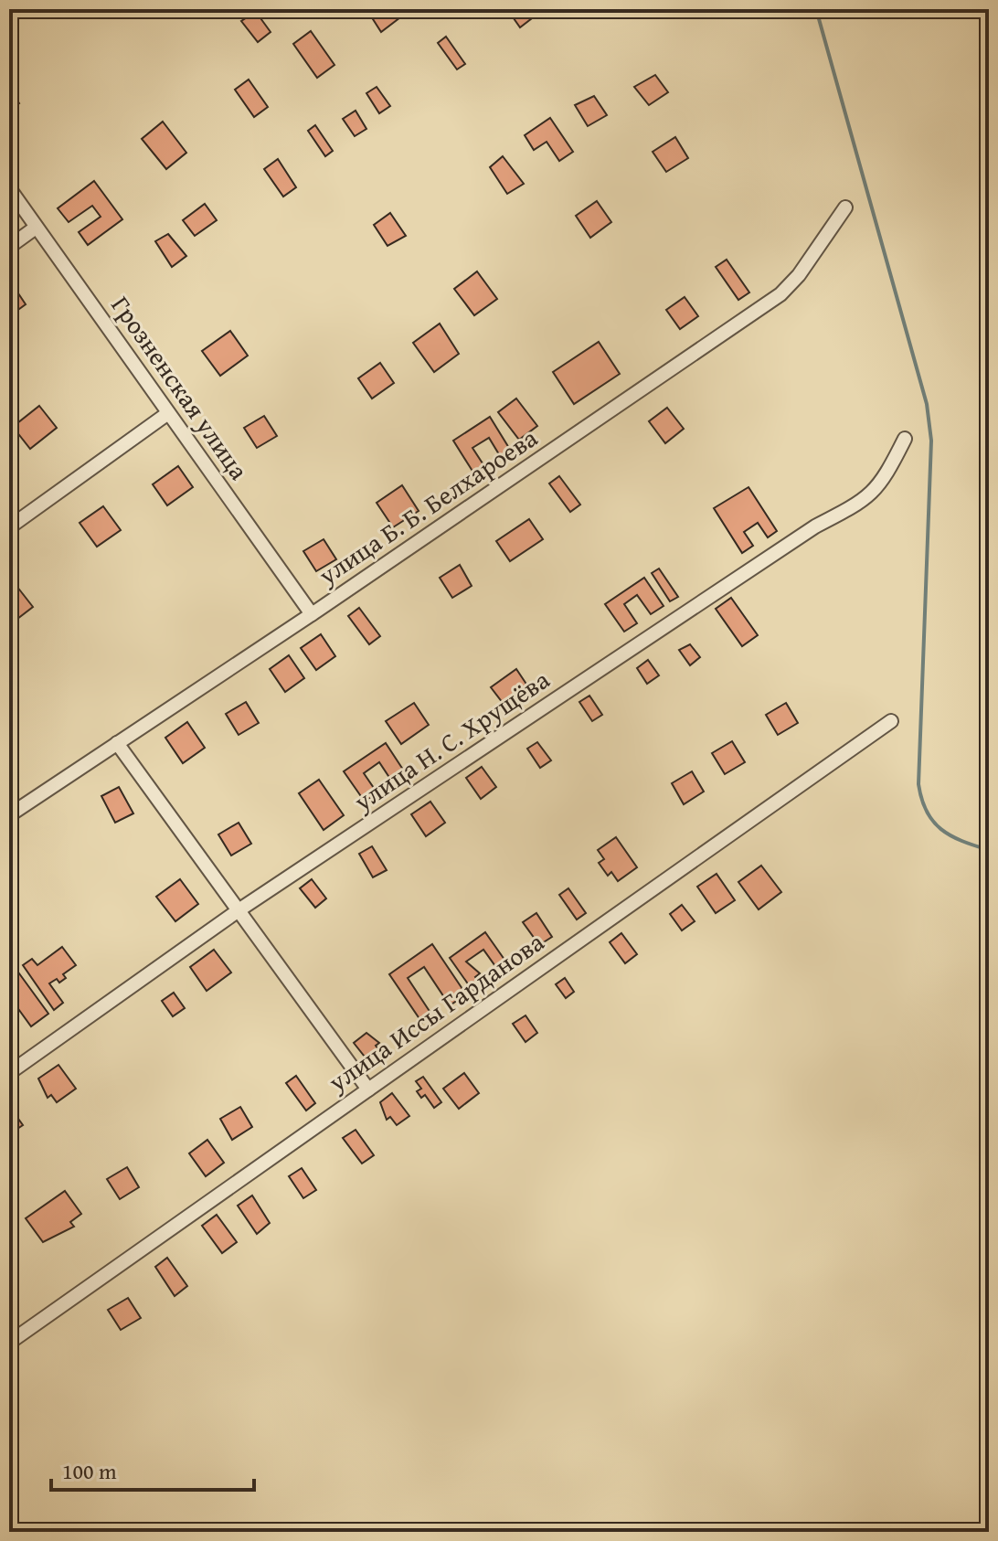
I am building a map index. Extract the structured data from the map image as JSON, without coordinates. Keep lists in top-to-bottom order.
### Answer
{
  "streets": {
    "street": [
      "Грозненская улица",
      "улица Б. Б. Белхароева",
      "улица Н. С. Хрущёва",
      "улица Иссы Гарданова"
    ]
  },
  "crossings": [
    ["Грозненская улица", "улица Б. Б. Белхароева"]
  ],
  "scale_bar": "100 m"
}
